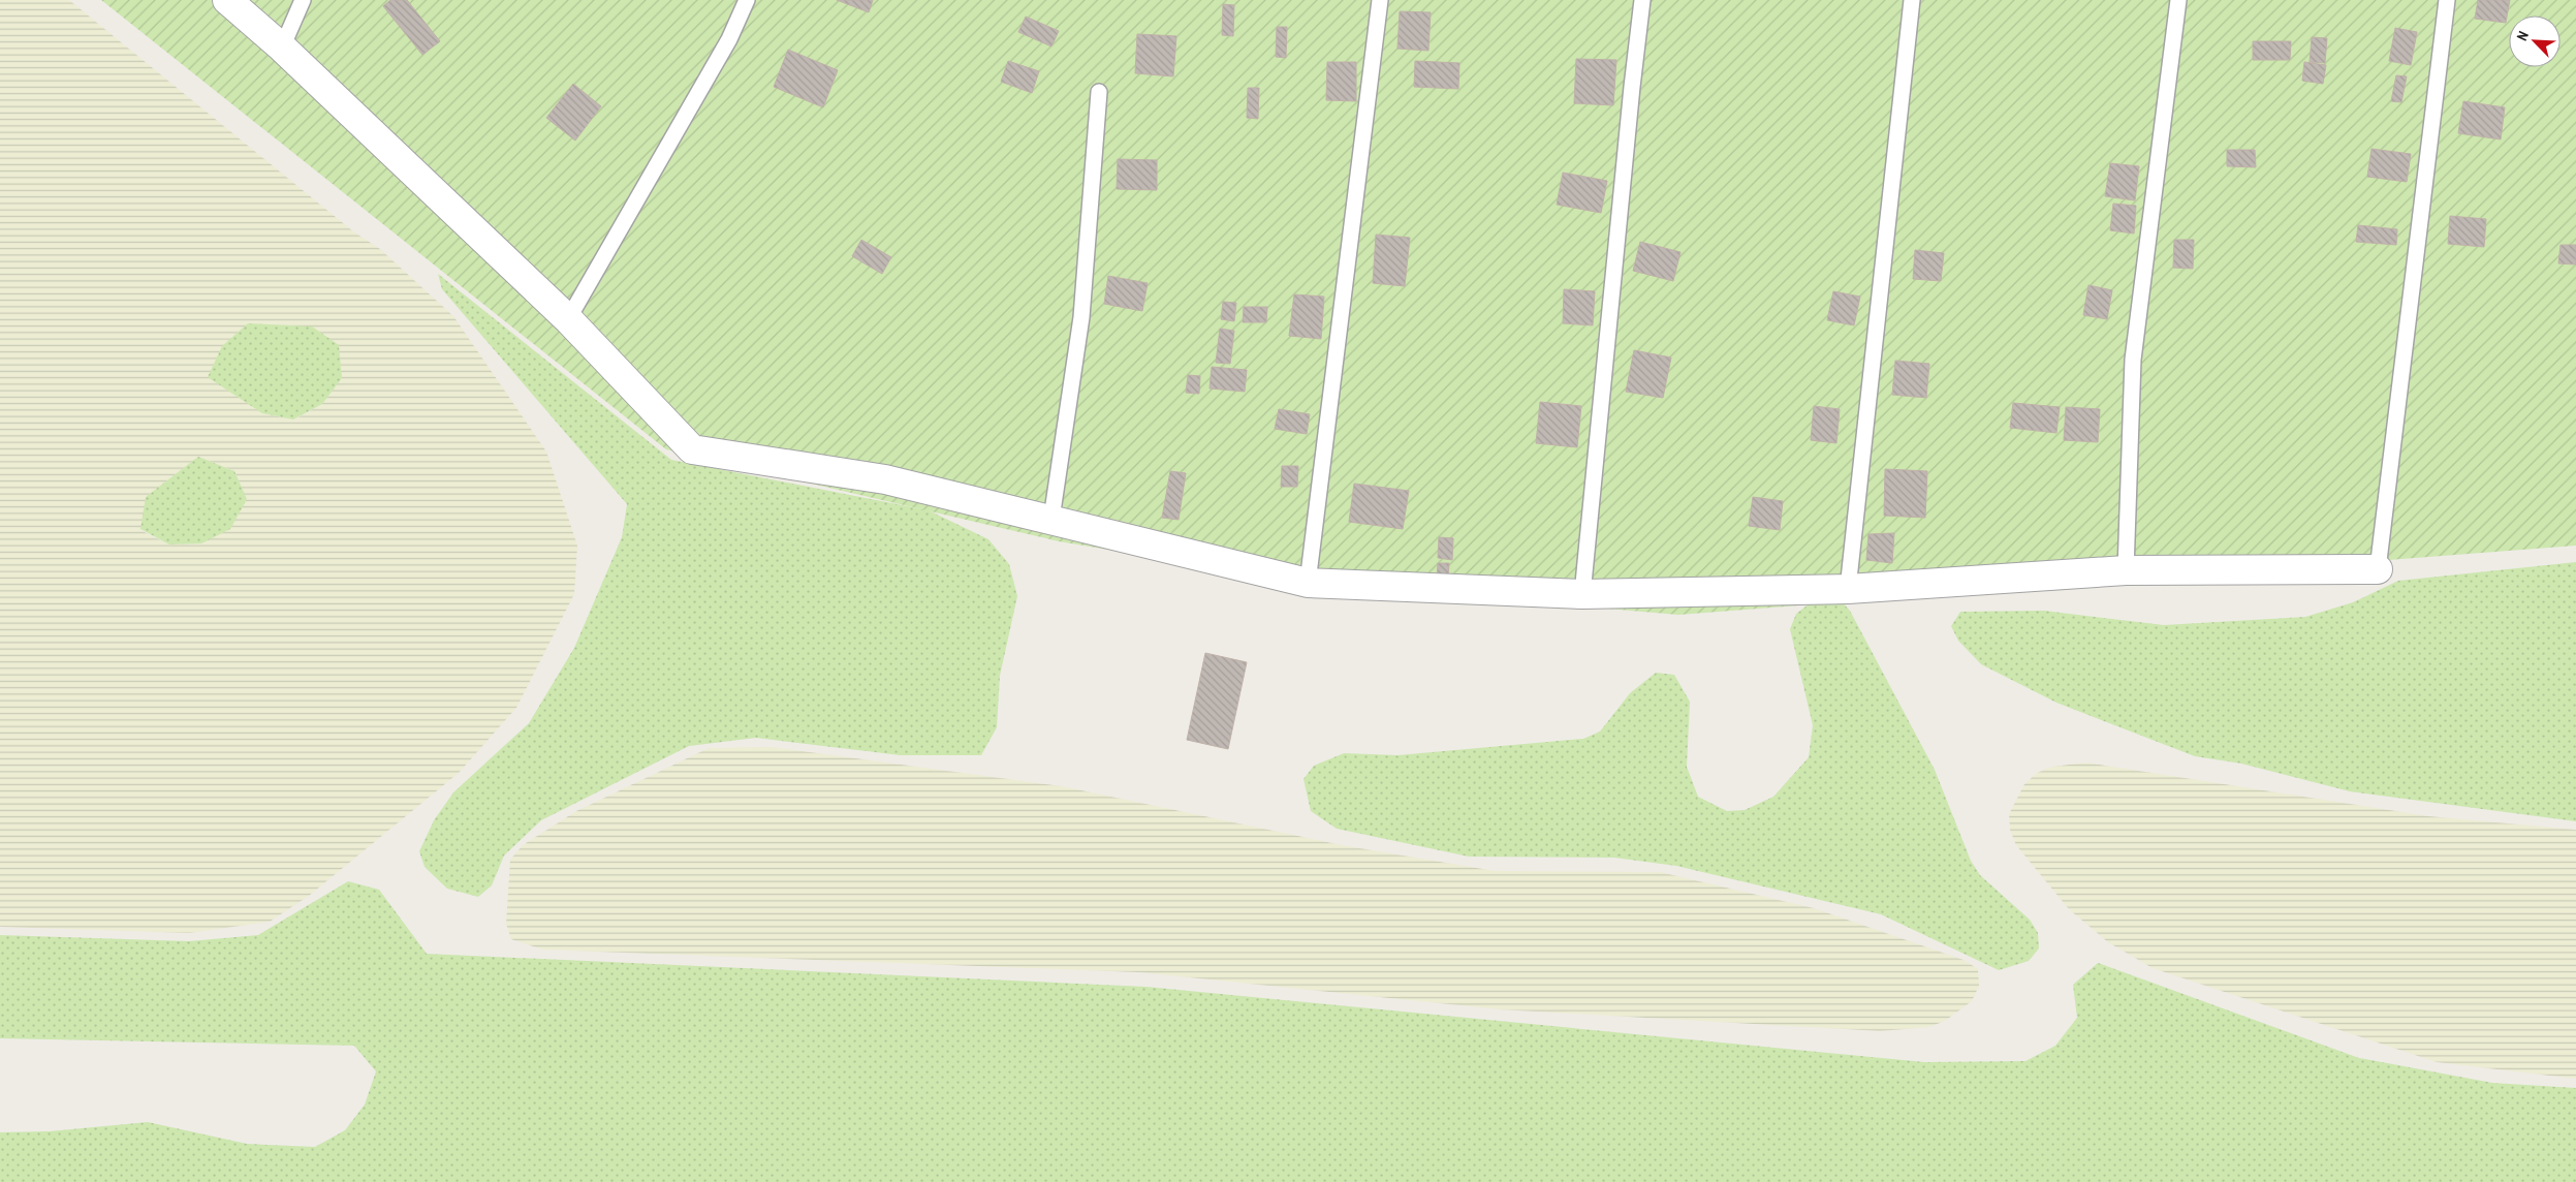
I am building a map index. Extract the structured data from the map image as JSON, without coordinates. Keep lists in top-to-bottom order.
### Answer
{
  "north": "top left"
}
